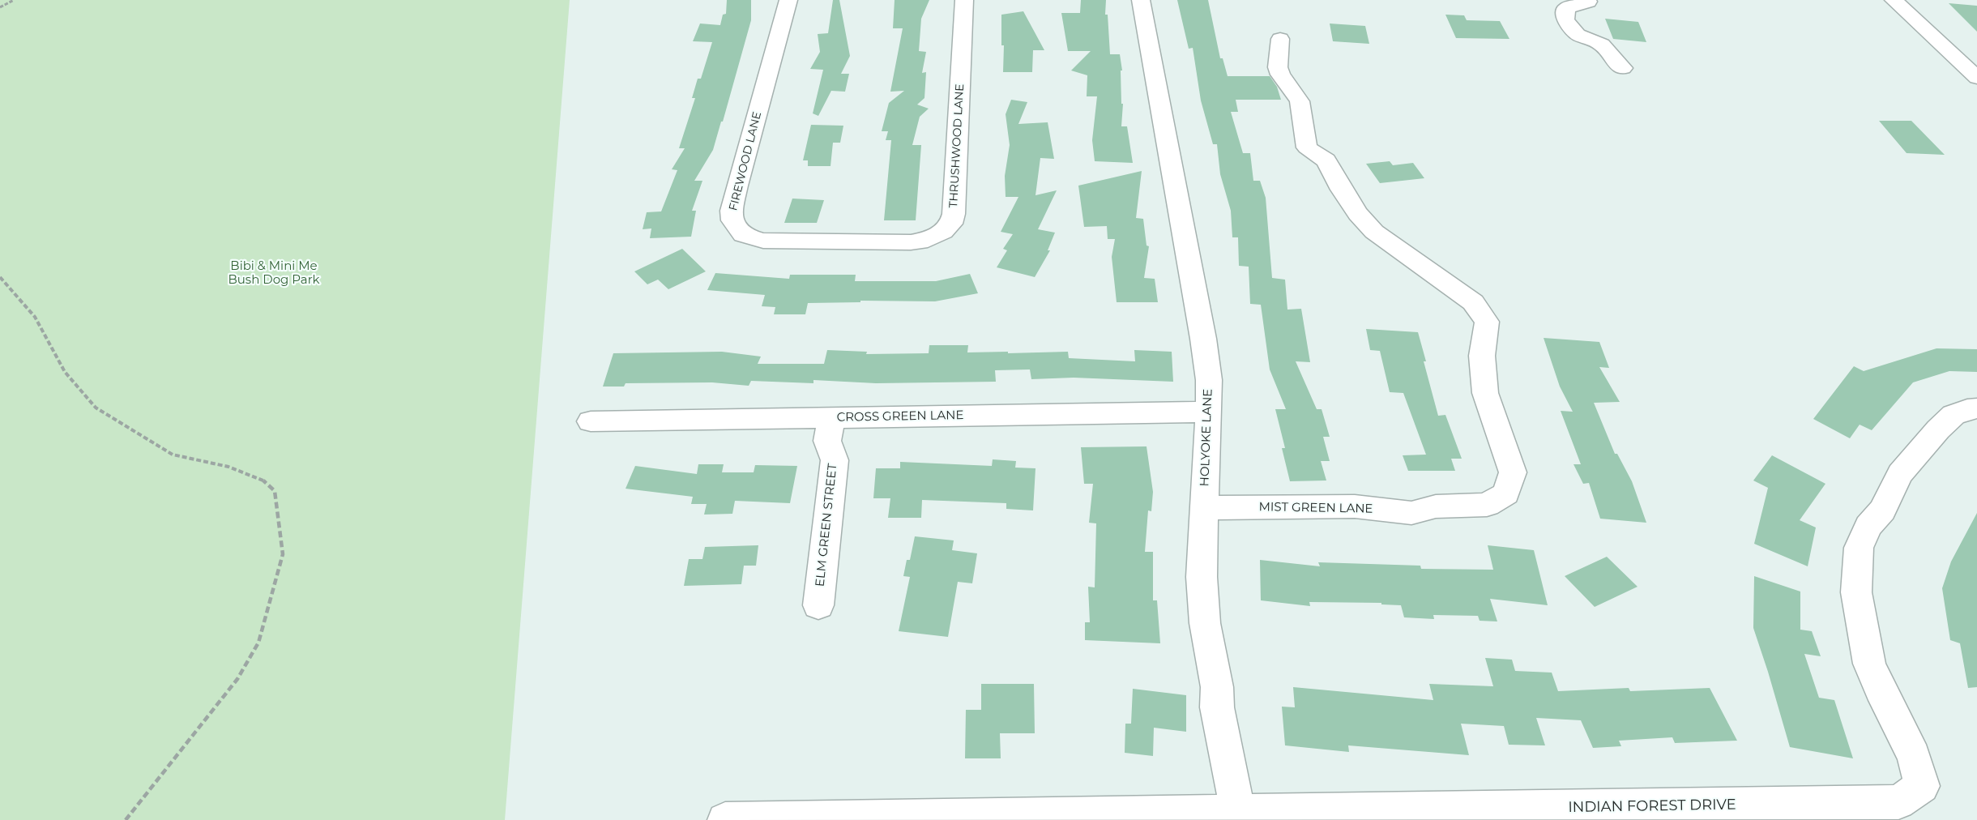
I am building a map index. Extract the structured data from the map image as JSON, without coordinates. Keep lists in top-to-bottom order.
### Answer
{
  "streets": {
    "street": [
      "THRUSHWOOD LANE",
      "FIREWOOD LANE",
      "CROSS GREEN LANE",
      "HOLYOKE LANE",
      "MIST GREEN LANE",
      "ELM GREEN STREET",
      "INDIAN FOREST DRIVE"
    ]
  },
  "crossings": [
    ["THRUSHWOOD LANE", "FIREWOOD LANE"],
    ["CROSS GREEN LANE", "HOLYOKE LANE"],
    ["CROSS GREEN LANE", "ELM GREEN STREET"],
    ["HOLYOKE LANE", "MIST GREEN LANE"],
    ["HOLYOKE LANE", "INDIAN FOREST DRIVE"]
  ],
  "parks": ["Bibi & Mini Me Bush Dog Park"]
}
